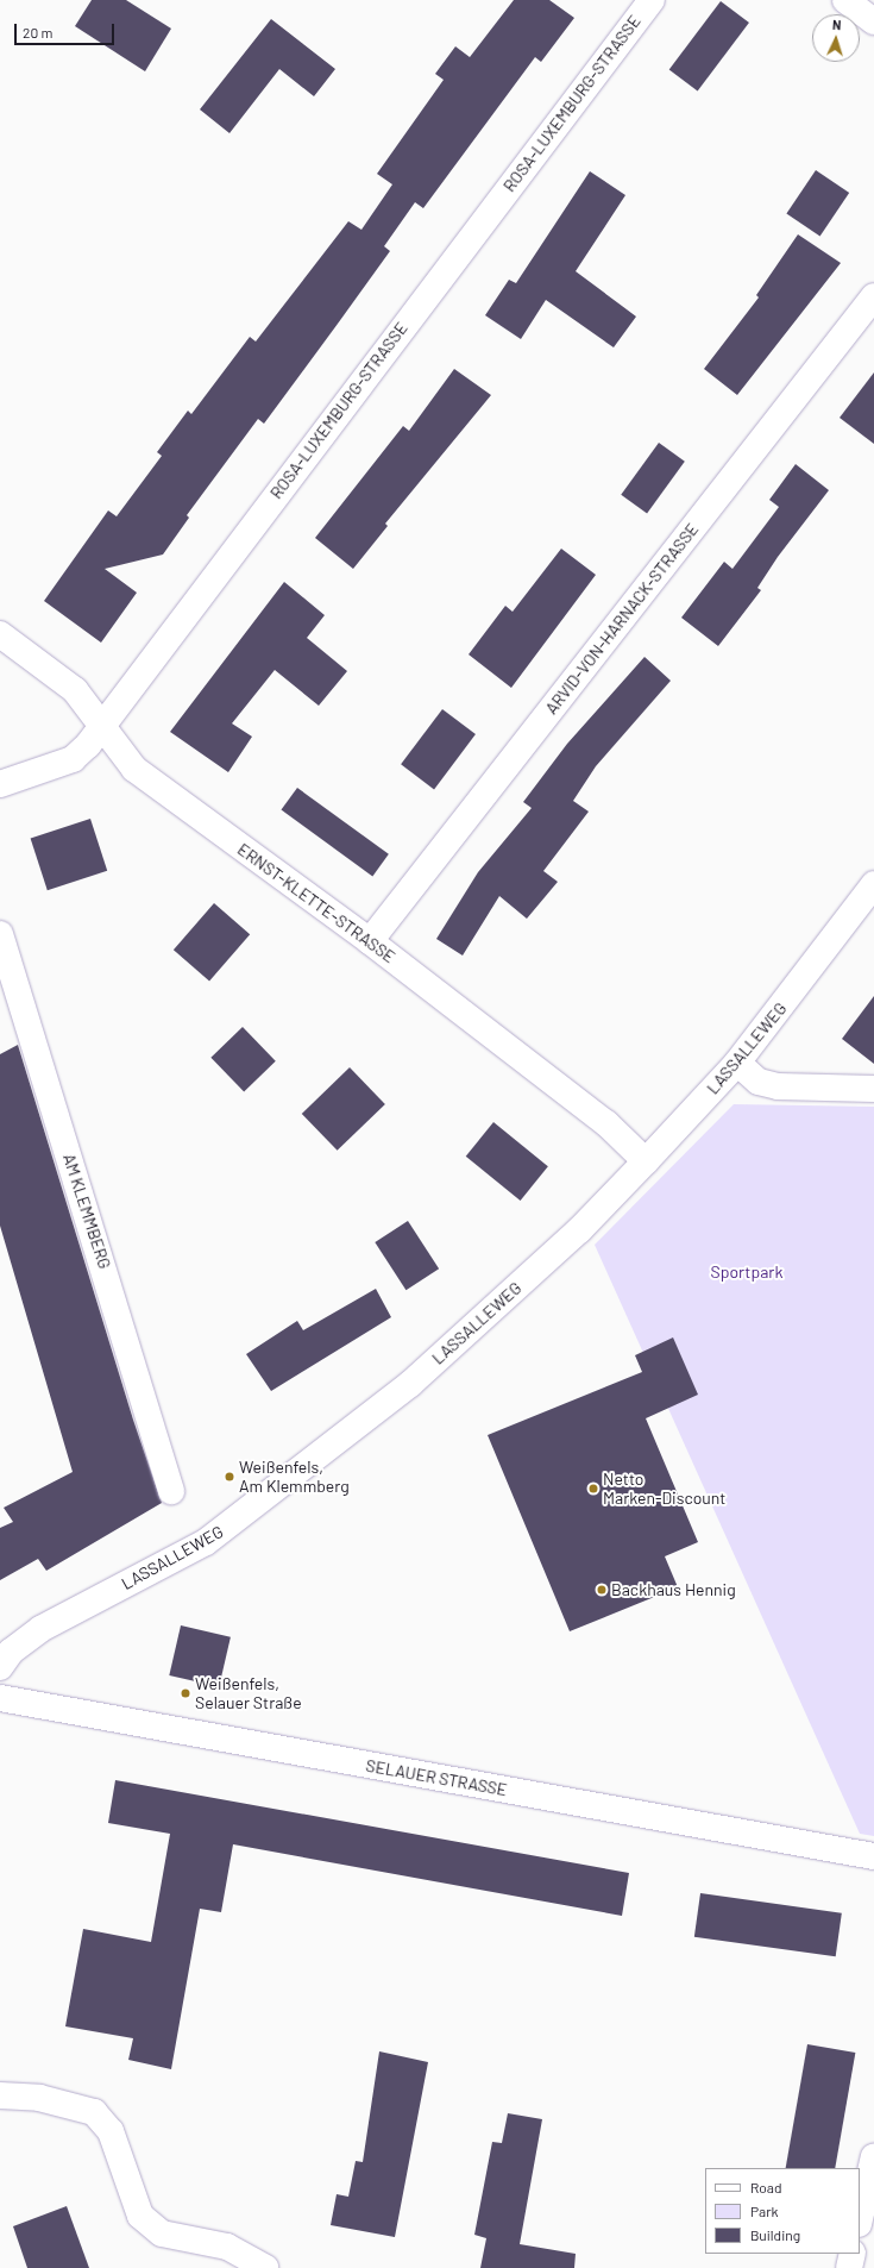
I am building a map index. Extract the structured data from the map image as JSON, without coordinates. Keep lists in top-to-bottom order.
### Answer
{
  "streets": {
    "street": [
      "ROSA-LUXEMBURG-STRASSE",
      "ARVID-VON-HARNACK-STRASSE",
      "ERNST-KLETTE-STRASSE",
      "LASSALLEWEG",
      "AM KLEMMBERG",
      "SELAUER STRASSE"
    ]
  },
  "crossings": [
    ["ROSA-LUXEMBURG-STRASSE", "ERNST-KLETTE-STRASSE"],
    ["ARVID-VON-HARNACK-STRASSE", "ERNST-KLETTE-STRASSE"],
    ["ERNST-KLETTE-STRASSE", "LASSALLEWEG"]
  ],
  "parks": ["Sportpark"],
  "places": [
    "Weißenfels, Am Klemmberg",
    "Netto Marken-Discount",
    "Backhaus Hennig",
    "Weißenfels, Selauer Straße"
  ],
  "legend": ["Road", "Park", "Building"],
  "scale_bar": "20 m",
  "north": "top"
}
